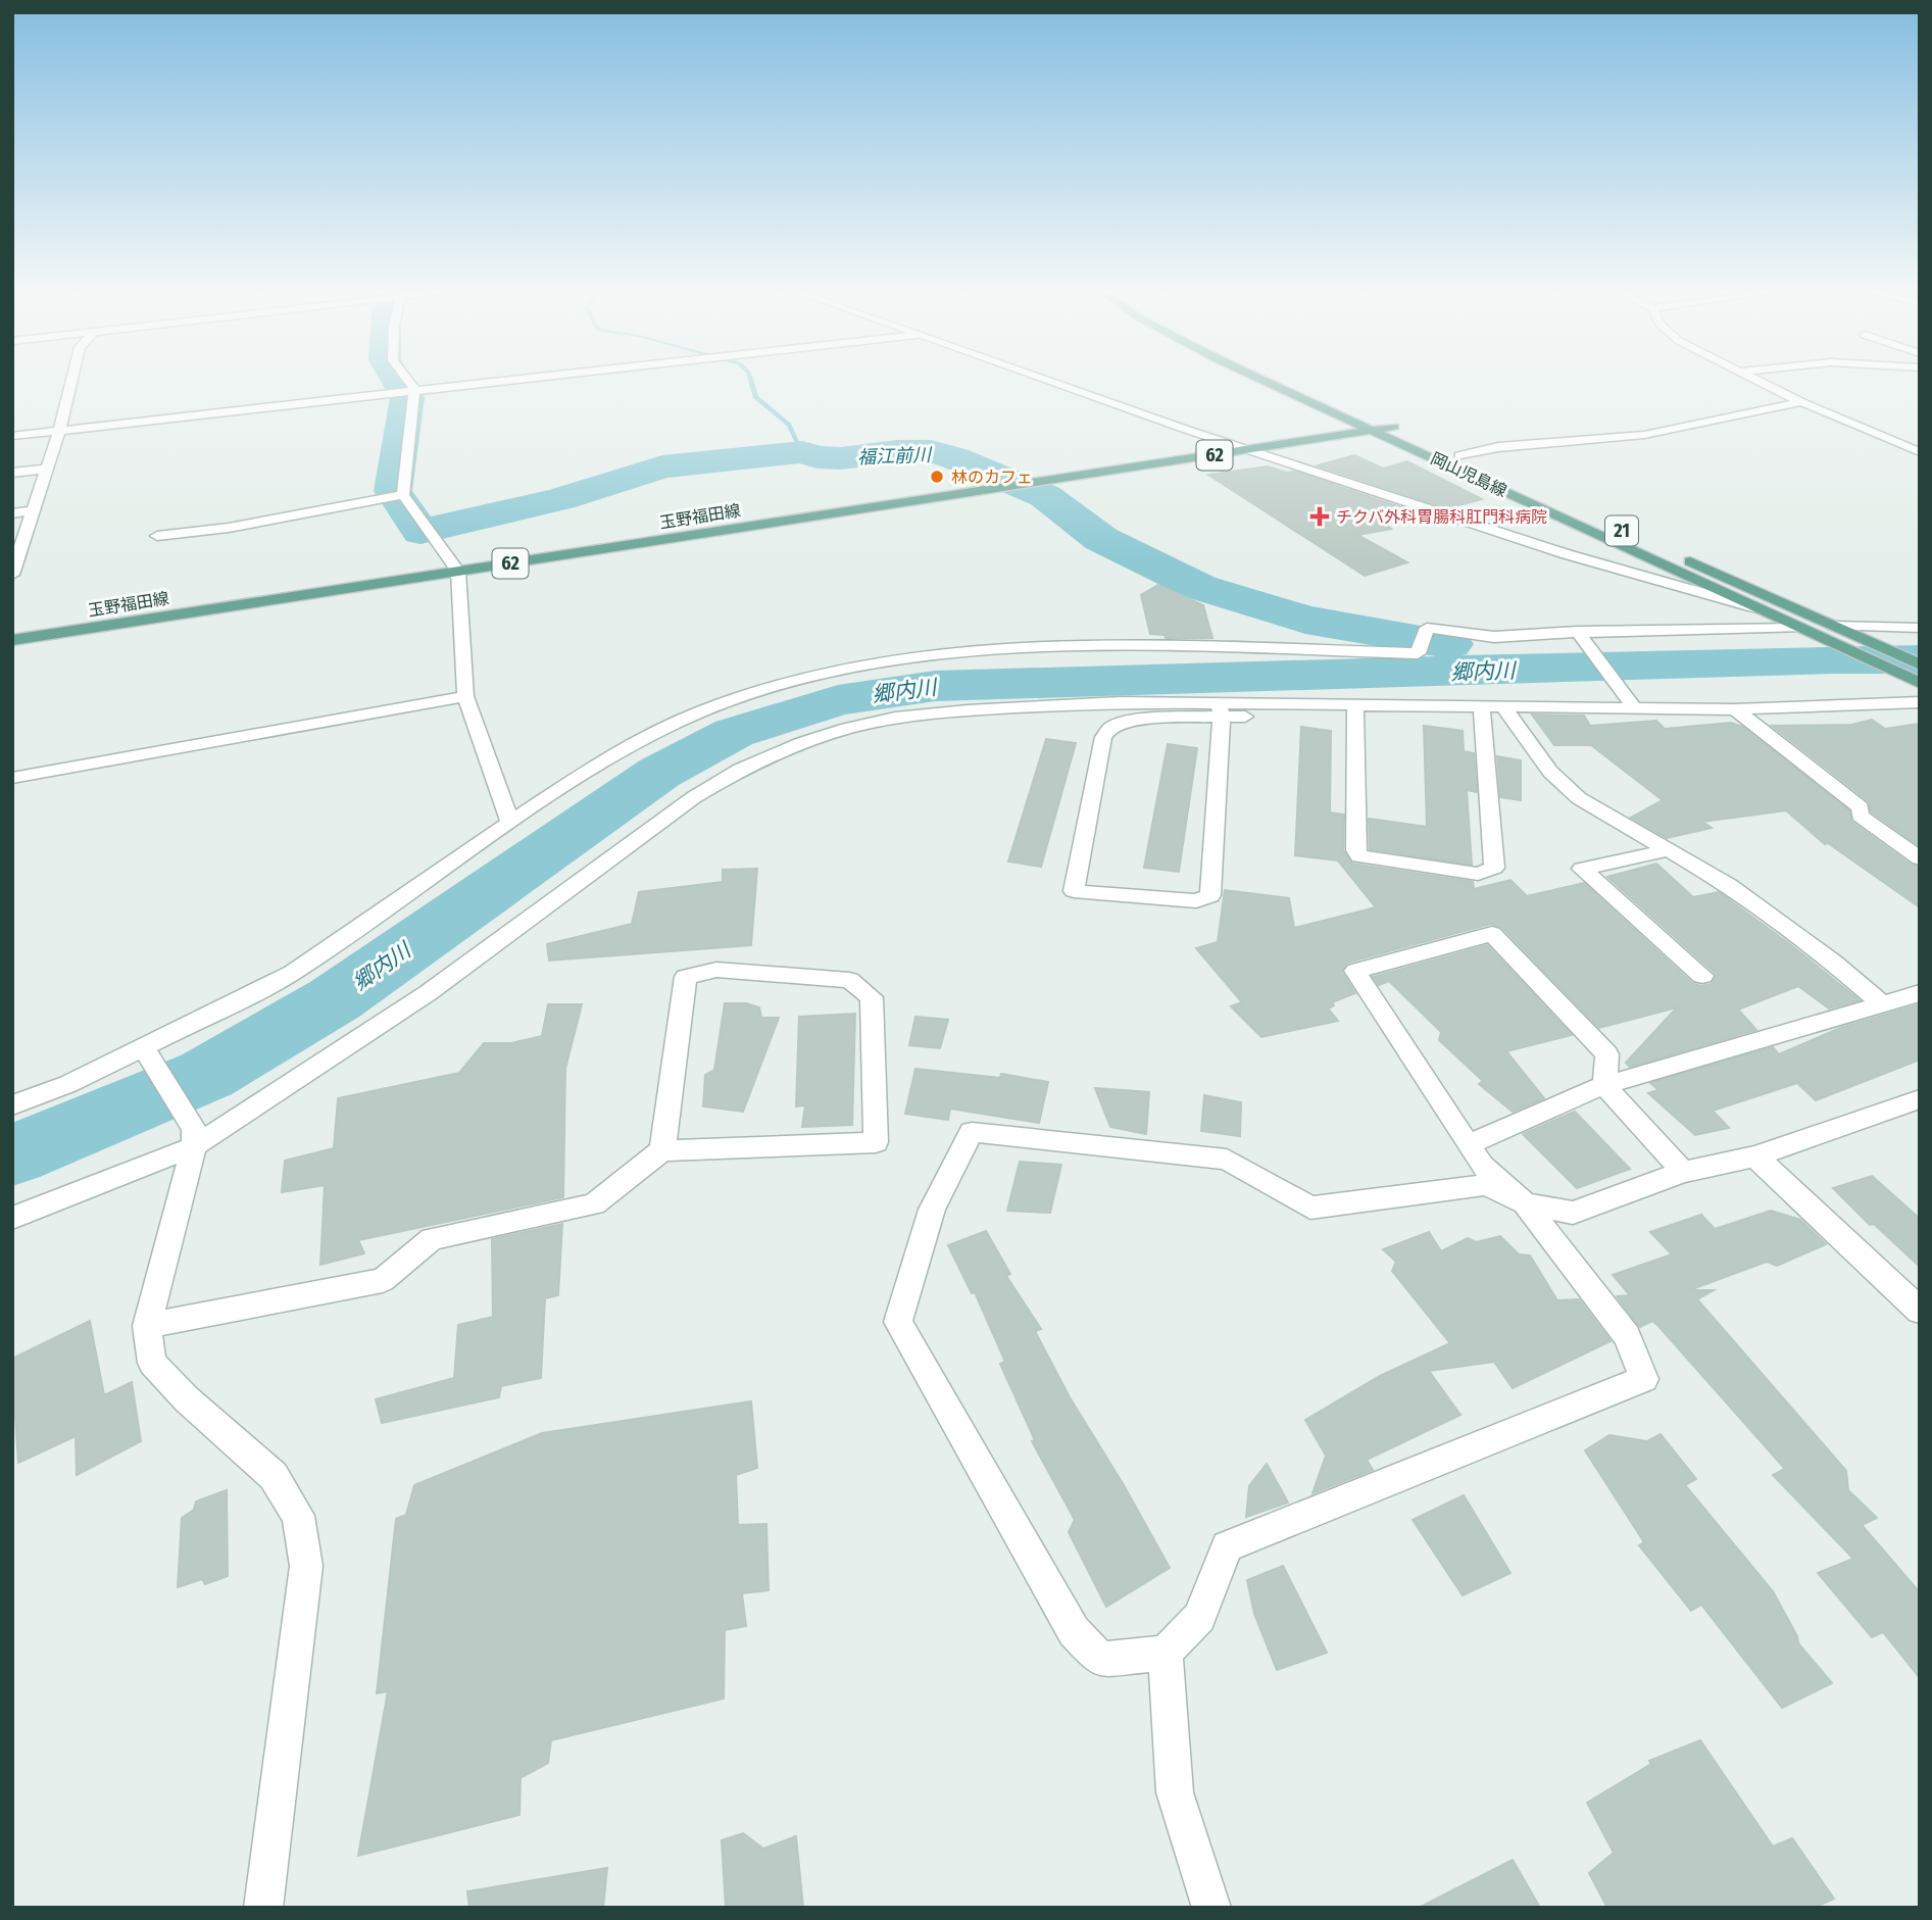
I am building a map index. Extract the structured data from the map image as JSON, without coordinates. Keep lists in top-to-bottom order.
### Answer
{
  "streets": {
    "main road": [
      "62",
      "岡山児島線",
      "玉野福田線",
      "21"
    ]
  },
  "crossings": [
    ["岡山児島線", "玉野福田線"]
  ],
  "water": ["福江前川", "郷内川"],
  "places": {
    "other": ["林のカフェ"],
    "health": ["チクバ外科胃腸科肛門科病院"]
  }
}
